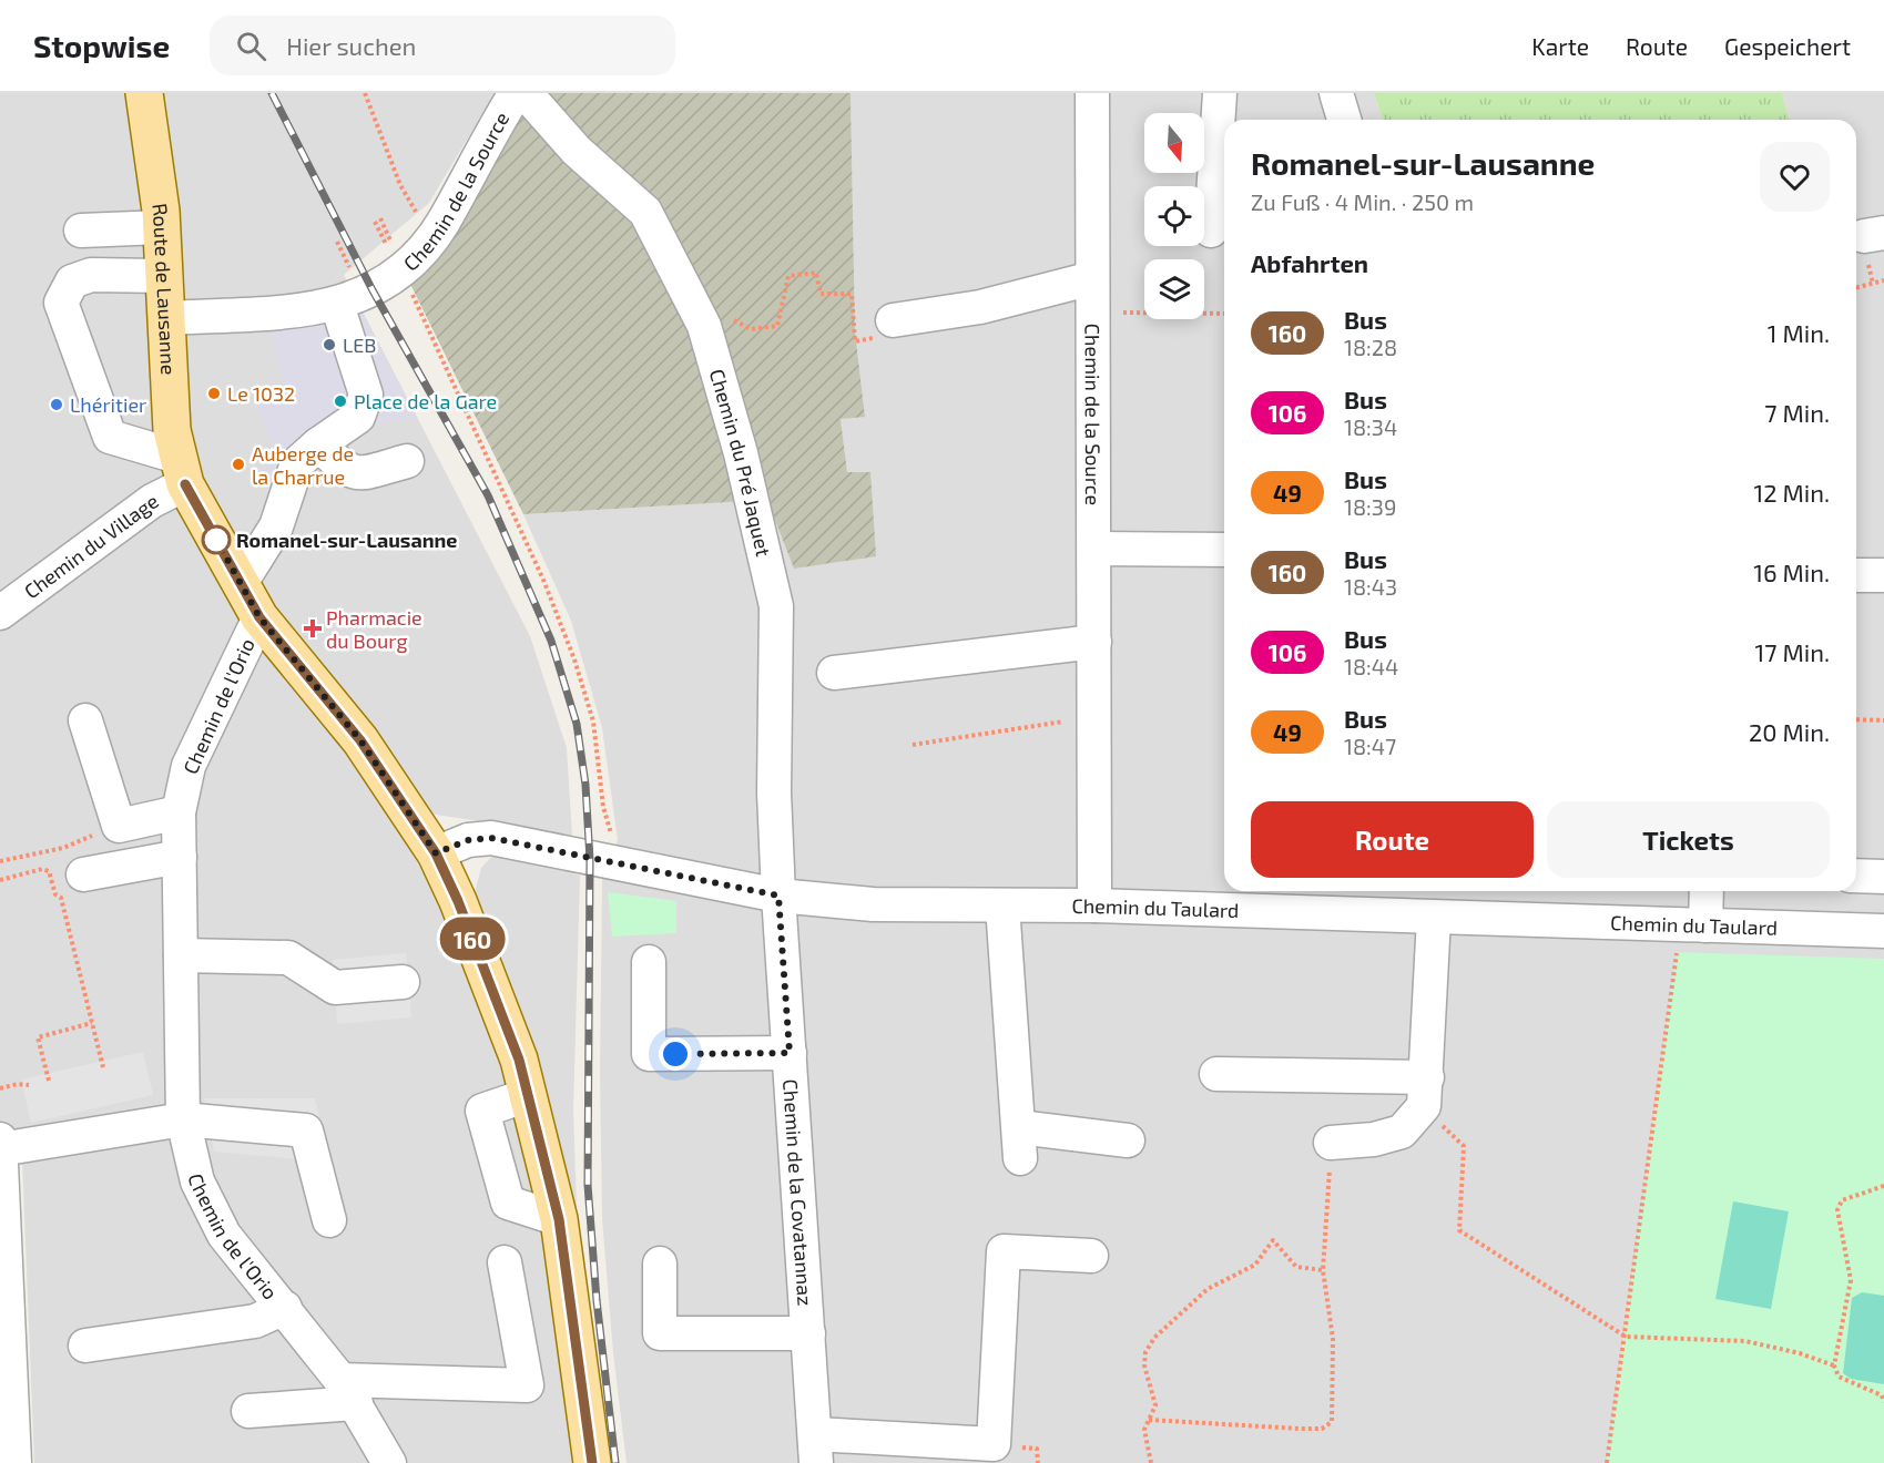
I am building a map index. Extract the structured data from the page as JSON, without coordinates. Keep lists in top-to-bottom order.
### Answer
{
  "streets": {
    "main road": ["Route de Lausanne"],
    "street": [
      "Chemin de la Source",
      "Chemin du Pré Jaquet",
      "Chemin du Village",
      "Chemin de l'Orio",
      "Chemin du Taulard",
      "Chemin de la Covatannaz"
    ]
  },
  "crossings": [
    ["Chemin de la Source", "Chemin du Taulard"],
    ["Route de Lausanne", "Chemin du Village"],
    ["Route de Lausanne", "Chemin de l'Orio"],
    ["Route de Lausanne", "Chemin du Taulard"],
    ["Chemin du Pré Jaquet", "Chemin du Taulard"],
    ["Chemin du Pré Jaquet", "Chemin de la Covatannaz"],
    ["Chemin du Taulard", "Chemin de la Covatannaz"]
  ],
  "places": {
    "other": [
      "LEB",
      "Le 1032",
      "Place de la Gare",
      "Lhéritier",
      "Auberge de la Charrue",
      "Romanel-sur-Lausanne"
    ],
    "health": ["Pharmacie du Bourg"]
  },
  "lines": ["bus line 160"],
  "north": "bottom",
  "page": {
    "header": "Stopwise",
    "search": "Hier suchen",
    "nav": ["Karte", "Route", "Gespeichert"],
    "on_map": "160",
    "heading": [
      ["Romanel-sur-Lausanne", "Zu Fuß · 4 Min. · 250 m"],
      "Abfahrten"
    ],
    "list": [
      {
        "mark": "160",
        "name": "Bus",
        "note": "18:28",
        "value": "1 Min."
      },
      {
        "mark": "106",
        "name": "Bus",
        "note": "18:34",
        "value": "7 Min."
      },
      {
        "mark": "49",
        "name": "Bus",
        "note": "18:39",
        "value": "12 Min."
      },
      {
        "mark": "160",
        "name": "Bus",
        "note": "18:43",
        "value": "16 Min."
      },
      {
        "mark": "106",
        "name": "Bus",
        "note": "18:44",
        "value": "17 Min."
      },
      {
        "mark": "49",
        "name": "Bus",
        "note": "18:47",
        "value": "20 Min."
      }
    ],
    "buttons": ["Route", "Tickets"]
  }
}
